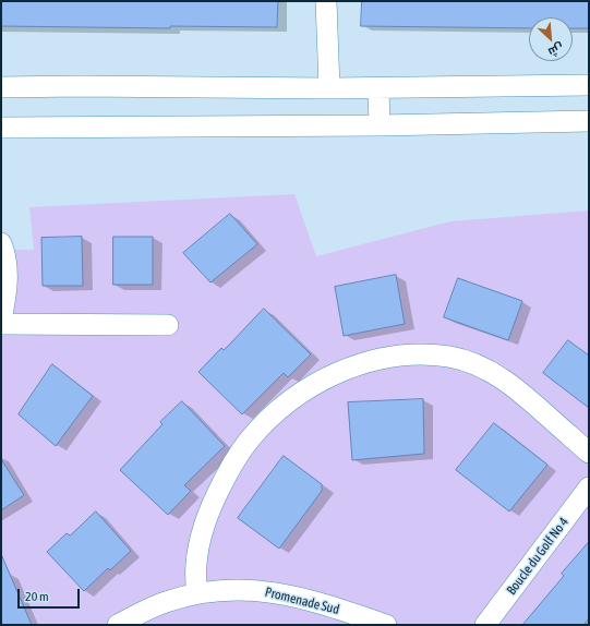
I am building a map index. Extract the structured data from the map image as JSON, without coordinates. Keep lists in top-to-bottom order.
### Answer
{
  "streets": {
    "street": ["Boucle du Golf No 4", "Promenade Sud"]
  },
  "scale_bar": "20 m",
  "north": "bottom right"
}
